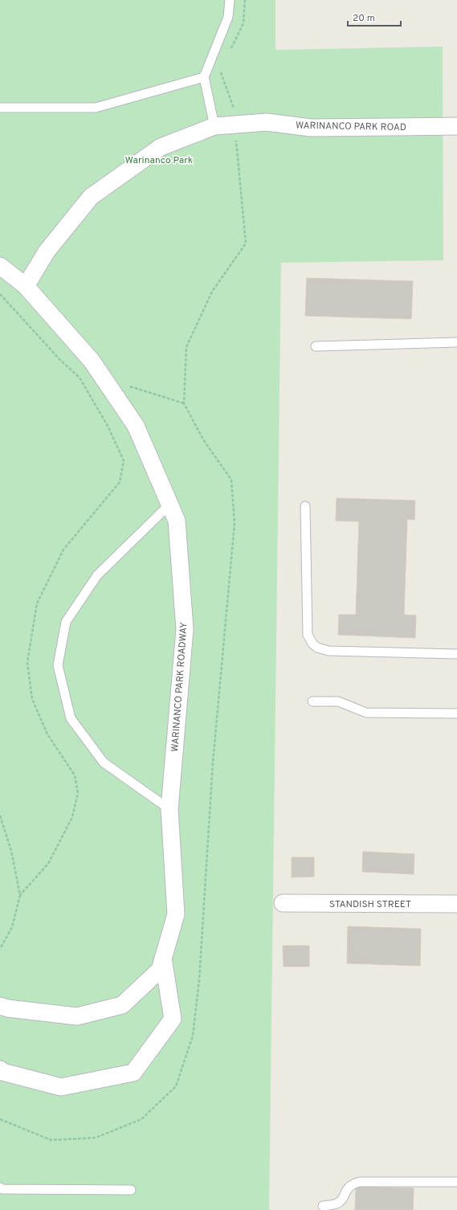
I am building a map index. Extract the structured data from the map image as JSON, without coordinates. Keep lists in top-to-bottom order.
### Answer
{
  "streets": {
    "street": ["WARINANCO PARK ROAD", "WARINANCO PARK ROADWAY", "STANDISH STREET"]
  },
  "crossings": [
    ["WARINANCO PARK ROAD", "WARINANCO PARK ROADWAY"]
  ],
  "parks": ["Warinanco Park"],
  "scale_bar": "20 m"
}
